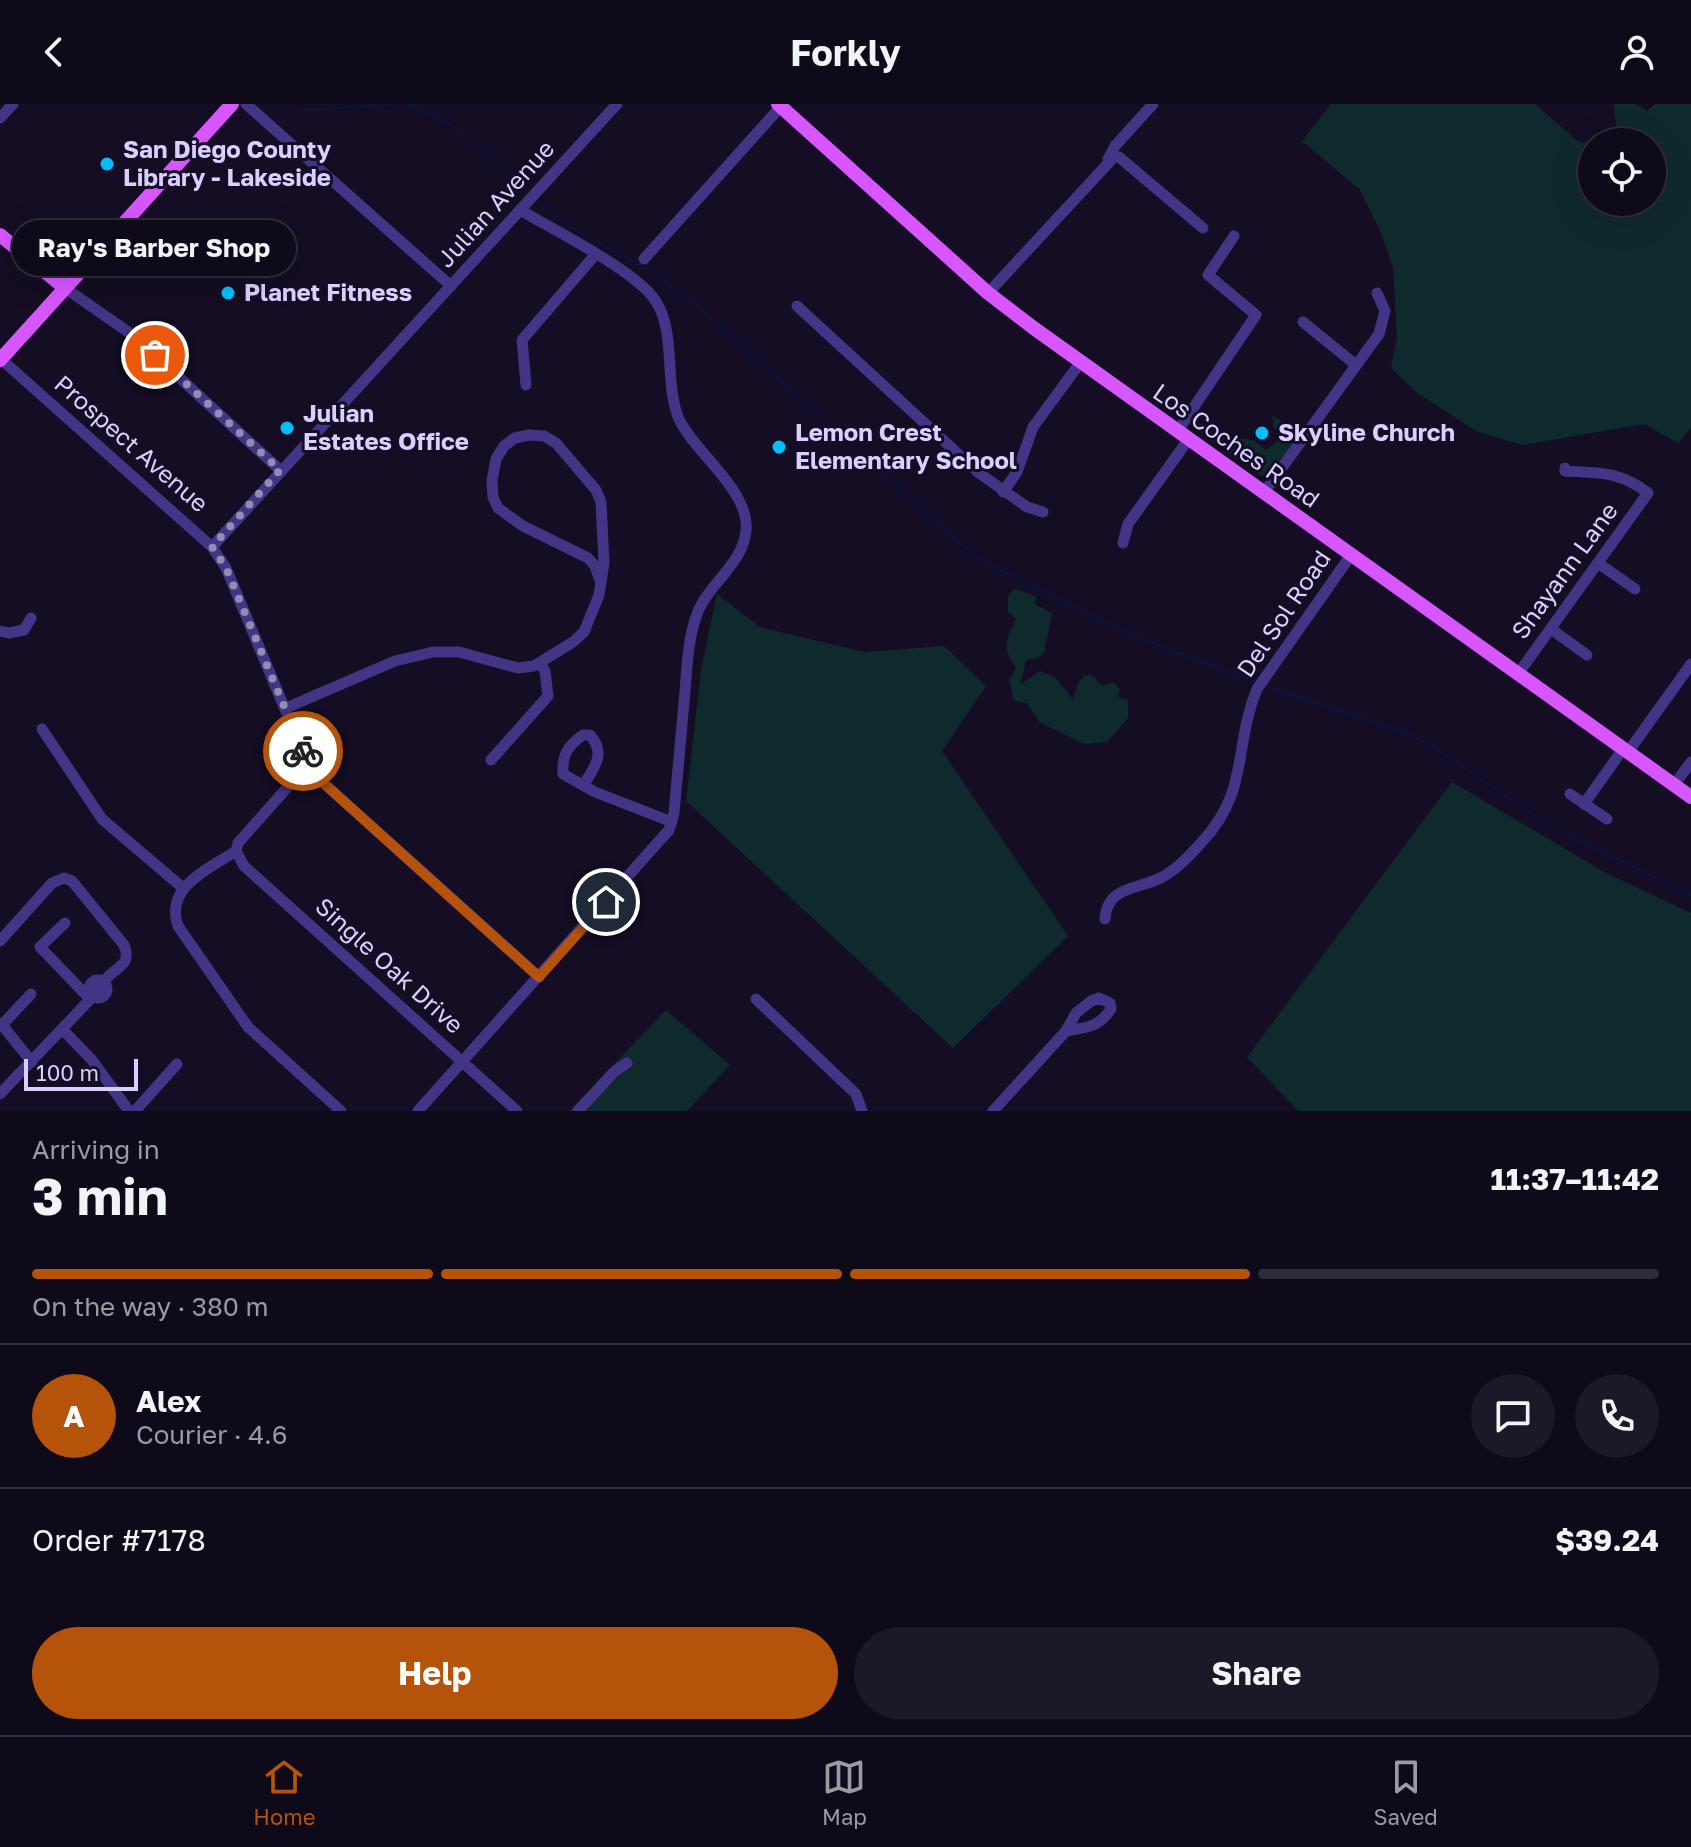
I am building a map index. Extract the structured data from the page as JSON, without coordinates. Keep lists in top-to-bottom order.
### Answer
{
  "streets": {
    "main road": ["Los Coches Road"],
    "street": [
      "Julian Avenue",
      "Prospect Avenue",
      "Shayann Lane",
      "Del Sol Road",
      "Single Oak Drive"
    ]
  },
  "crossings": [
    ["Julian Avenue", "Prospect Avenue"],
    ["Los Coches Road", "Shayann Lane"],
    ["Los Coches Road", "Del Sol Road"]
  ],
  "places": [
    "San Diego County Library - Lakeside",
    "Planet Fitness",
    "Ray's Barber Shop",
    "Julian Estates Office",
    "Skyline Church",
    "Lemon Crest Elementary School"
  ],
  "scale_bar": "100 m",
  "page": {
    "header": "Forkly",
    "bubble": "Ray's Barber Shop",
    "scale": "100 m",
    "heading": ["3 min", "Arriving in", "11:37–11:42"],
    "panel": [
      "Alex",
      "Courier · 4.6",
      "Order #7178",
      "$39.24"
    ],
    "bar": "On the way · 380 m",
    "round": "A",
    "buttons": ["Help", "Share"],
    "tabs": ["Home", "Map", "Saved"]
  }
}
